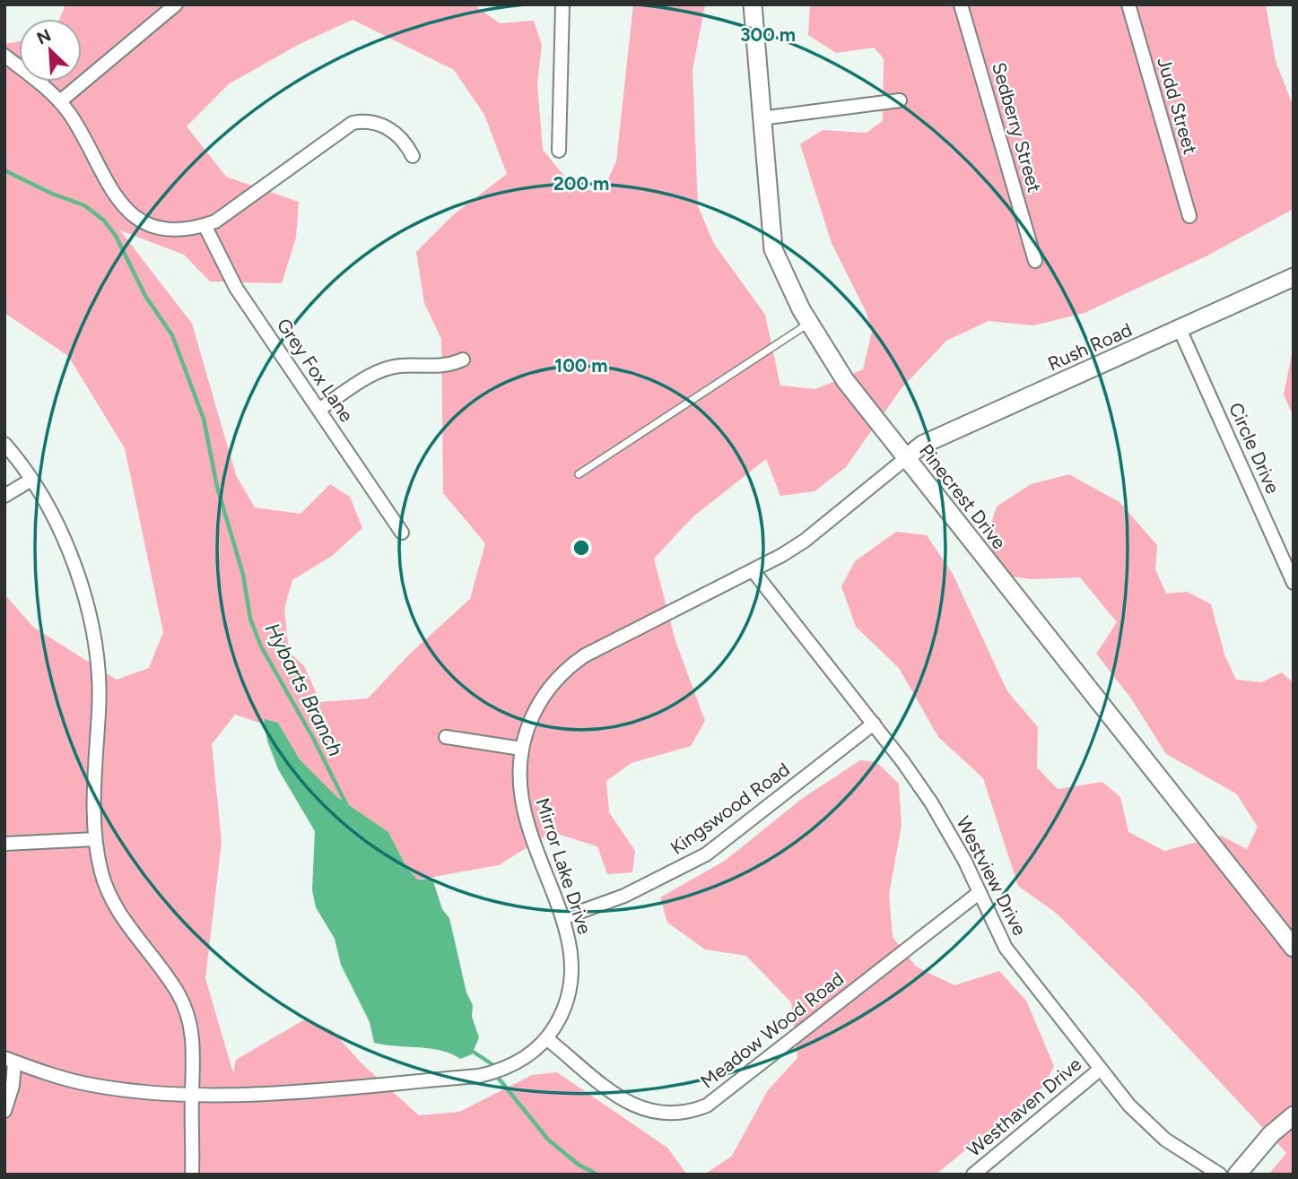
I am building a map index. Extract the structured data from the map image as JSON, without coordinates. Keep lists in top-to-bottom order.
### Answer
{
  "streets": {
    "street": [
      "Judd Street",
      "Sedberry Street",
      "Rush Road",
      "Grey Fox Lane",
      "Circle Drive",
      "Pinecrest Drive",
      "Kingswood Road",
      "Mirror Lake Drive",
      "Westview Drive",
      "Meadow Wood Road",
      "Westhaven Drive"
    ]
  },
  "crossings": [
    ["Rush Road", "Circle Drive"],
    ["Rush Road", "Pinecrest Drive"],
    ["Rush Road", "Mirror Lake Drive"],
    ["Pinecrest Drive", "Mirror Lake Drive"],
    ["Kingswood Road", "Mirror Lake Drive"],
    ["Kingswood Road", "Westview Drive"],
    ["Mirror Lake Drive", "Westview Drive"],
    ["Mirror Lake Drive", "Meadow Wood Road"],
    ["Westview Drive", "Meadow Wood Road"],
    ["Westview Drive", "Westhaven Drive"]
  ],
  "water": ["Hybarts Branch"],
  "north": "top left",
  "rings": ["300 m", "200 m", "100 m"]
}
